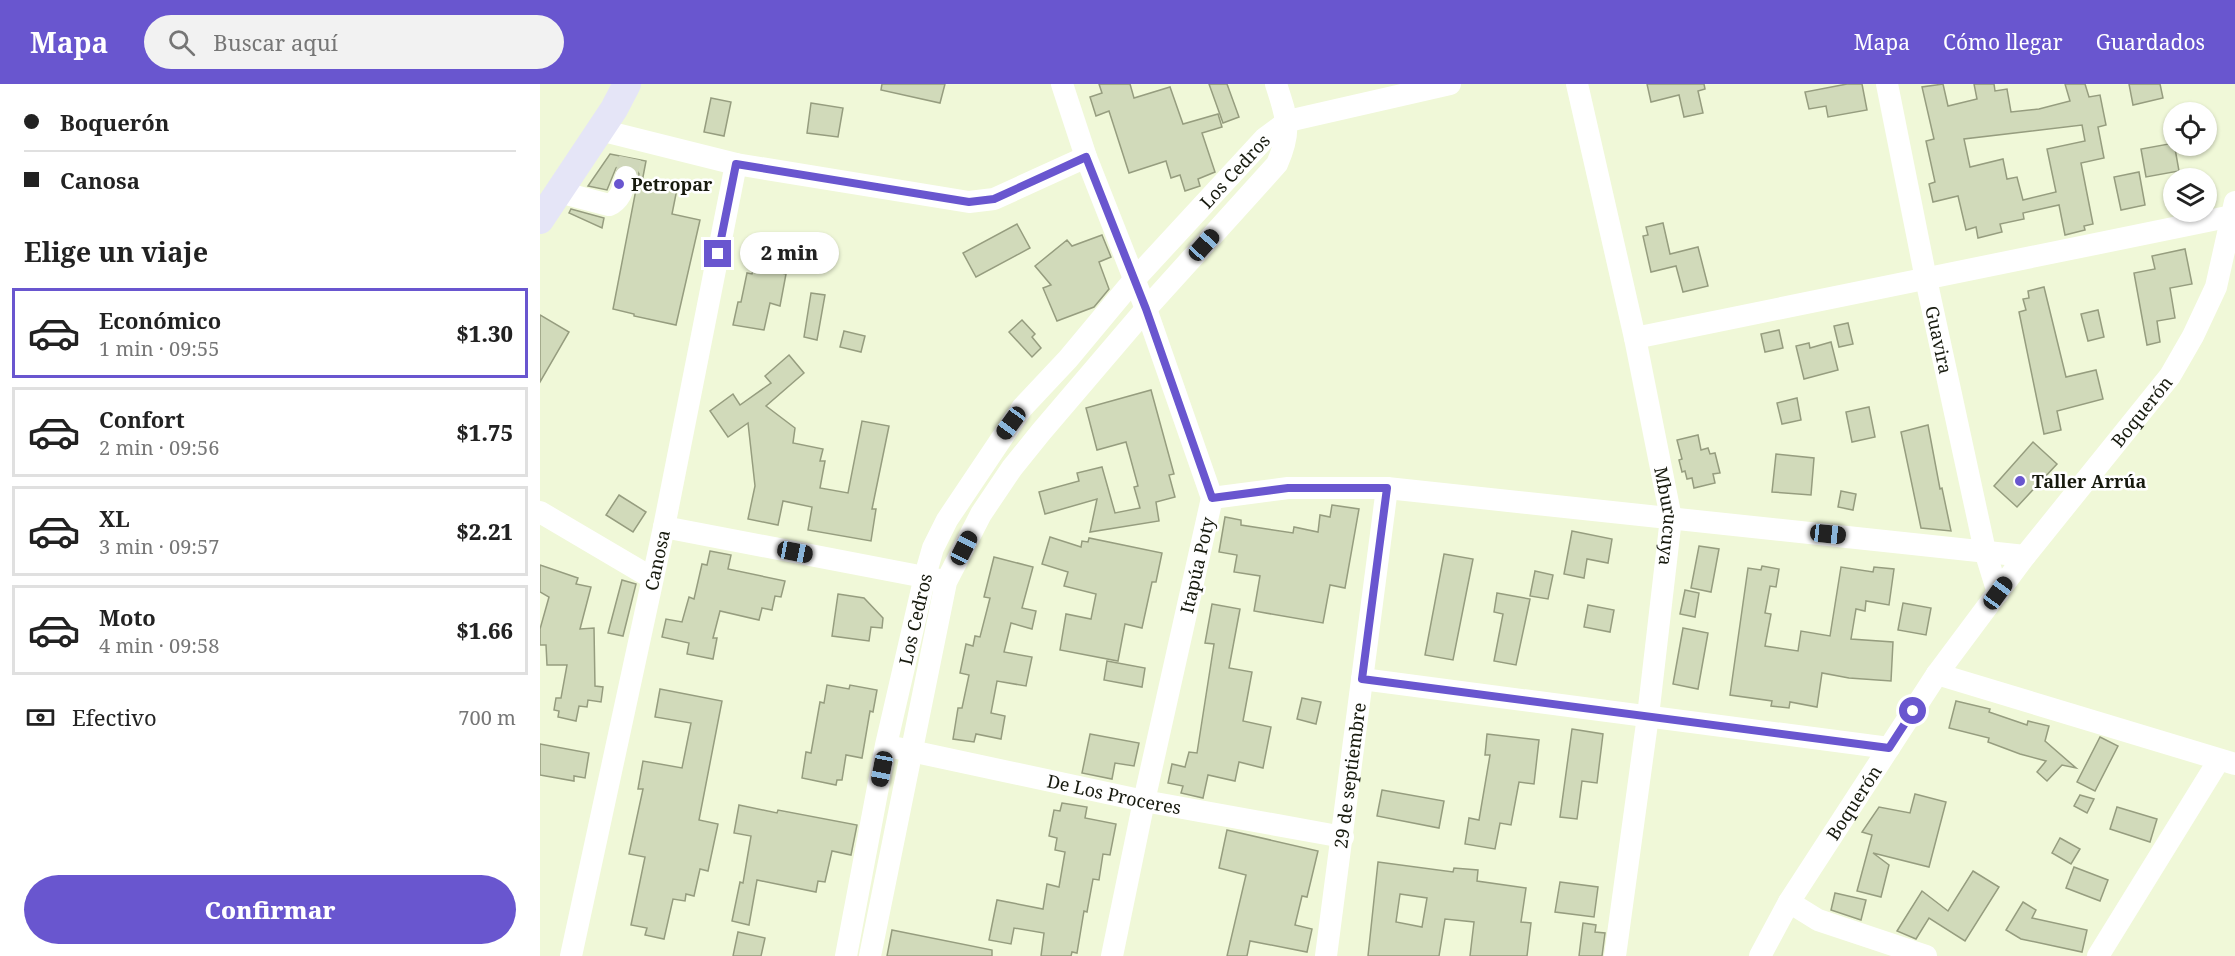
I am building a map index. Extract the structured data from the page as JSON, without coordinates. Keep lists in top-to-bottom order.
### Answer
{
  "streets": {
    "street": [
      "Los Cedros",
      "Guavira",
      "Boquerón",
      "Mburucuya",
      "Canosa",
      "Itapúa Poty",
      "29 de septiembre",
      "De Los Proceres"
    ]
  },
  "crossings": [
    ["Los Cedros", "Itapúa Poty"],
    ["Los Cedros", "De Los Proceres"],
    ["Guavira", "Boquerón"],
    ["Itapúa Poty", "De Los Proceres"],
    ["29 de septiembre", "De Los Proceres"]
  ],
  "places": ["Petropar", "Taller Arrúa"],
  "page": {
    "header": "Mapa",
    "search": "Buscar aquí",
    "nav": ["Mapa", "Cómo llegar", "Guardados"],
    "banner": ["Boquerón", "Canosa"],
    "heading": "Elige un viaje",
    "bubble": "2 min",
    "list": [
      {
        "name": "Económico",
        "note": "1 min · 09:55",
        "value": "$1.30"
      },
      {
        "name": "Confort",
        "note": "2 min · 09:56",
        "value": "$1.75"
      },
      {
        "name": "XL",
        "note": "3 min · 09:57",
        "value": "$2.21"
      },
      {
        "name": "Moto",
        "note": "4 min · 09:58",
        "value": "$1.66"
      }
    ],
    "pay": ["Efectivo", "700 m"],
    "buttons": "Confirmar"
  }
}
